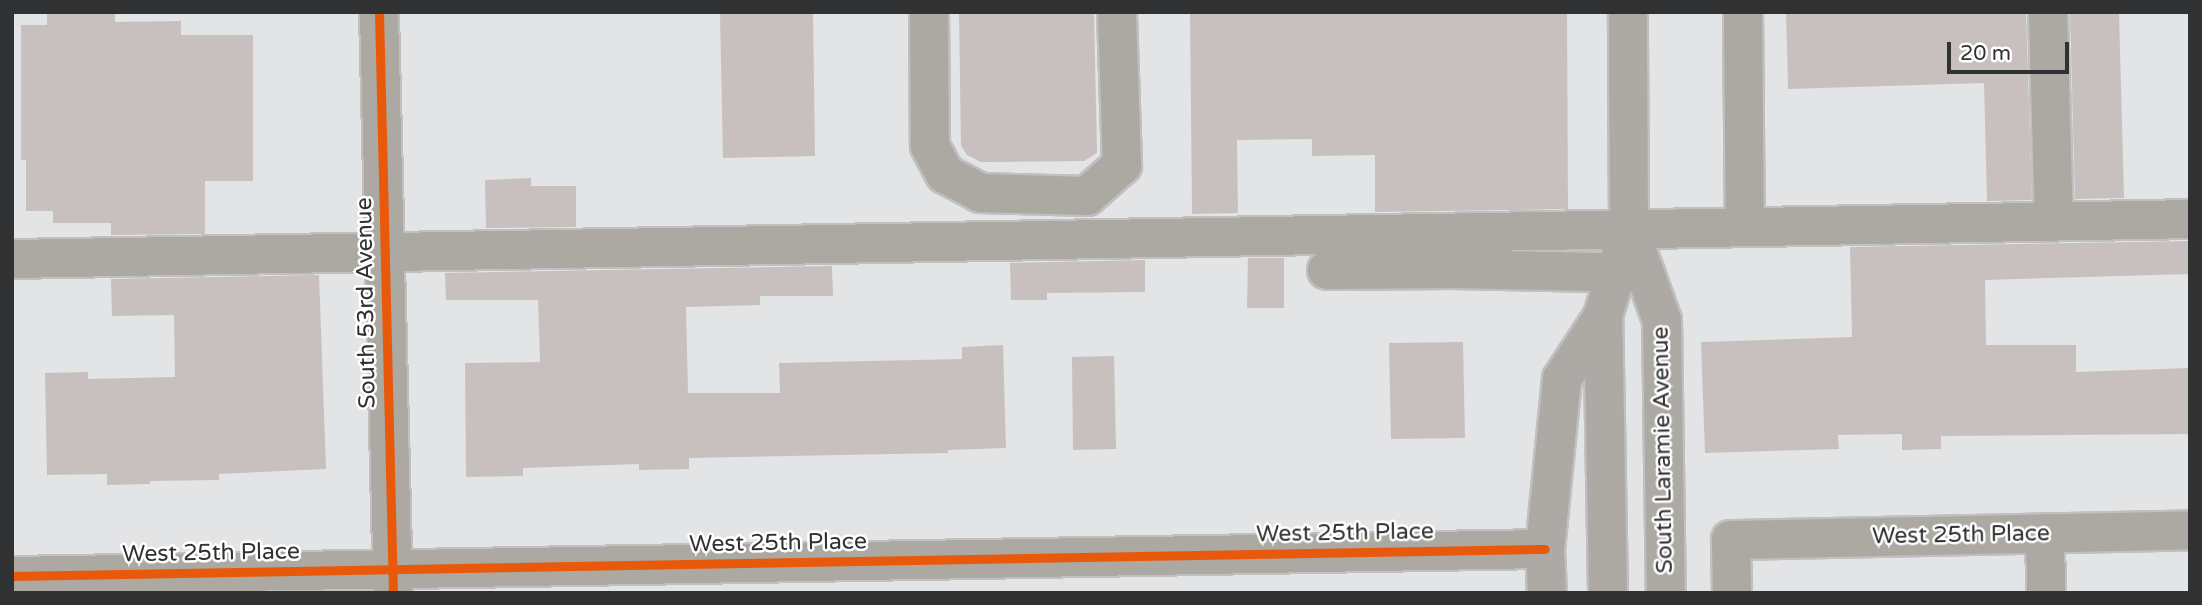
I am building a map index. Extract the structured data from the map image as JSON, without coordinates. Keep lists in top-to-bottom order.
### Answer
{
  "streets": {
    "main road": ["South Laramie Avenue"],
    "street": ["South 53rd Avenue", "West 25th Place"]
  },
  "crossings": [
    ["South 53rd Avenue", "West 25th Place"]
  ],
  "scale_bar": "20 m"
}
